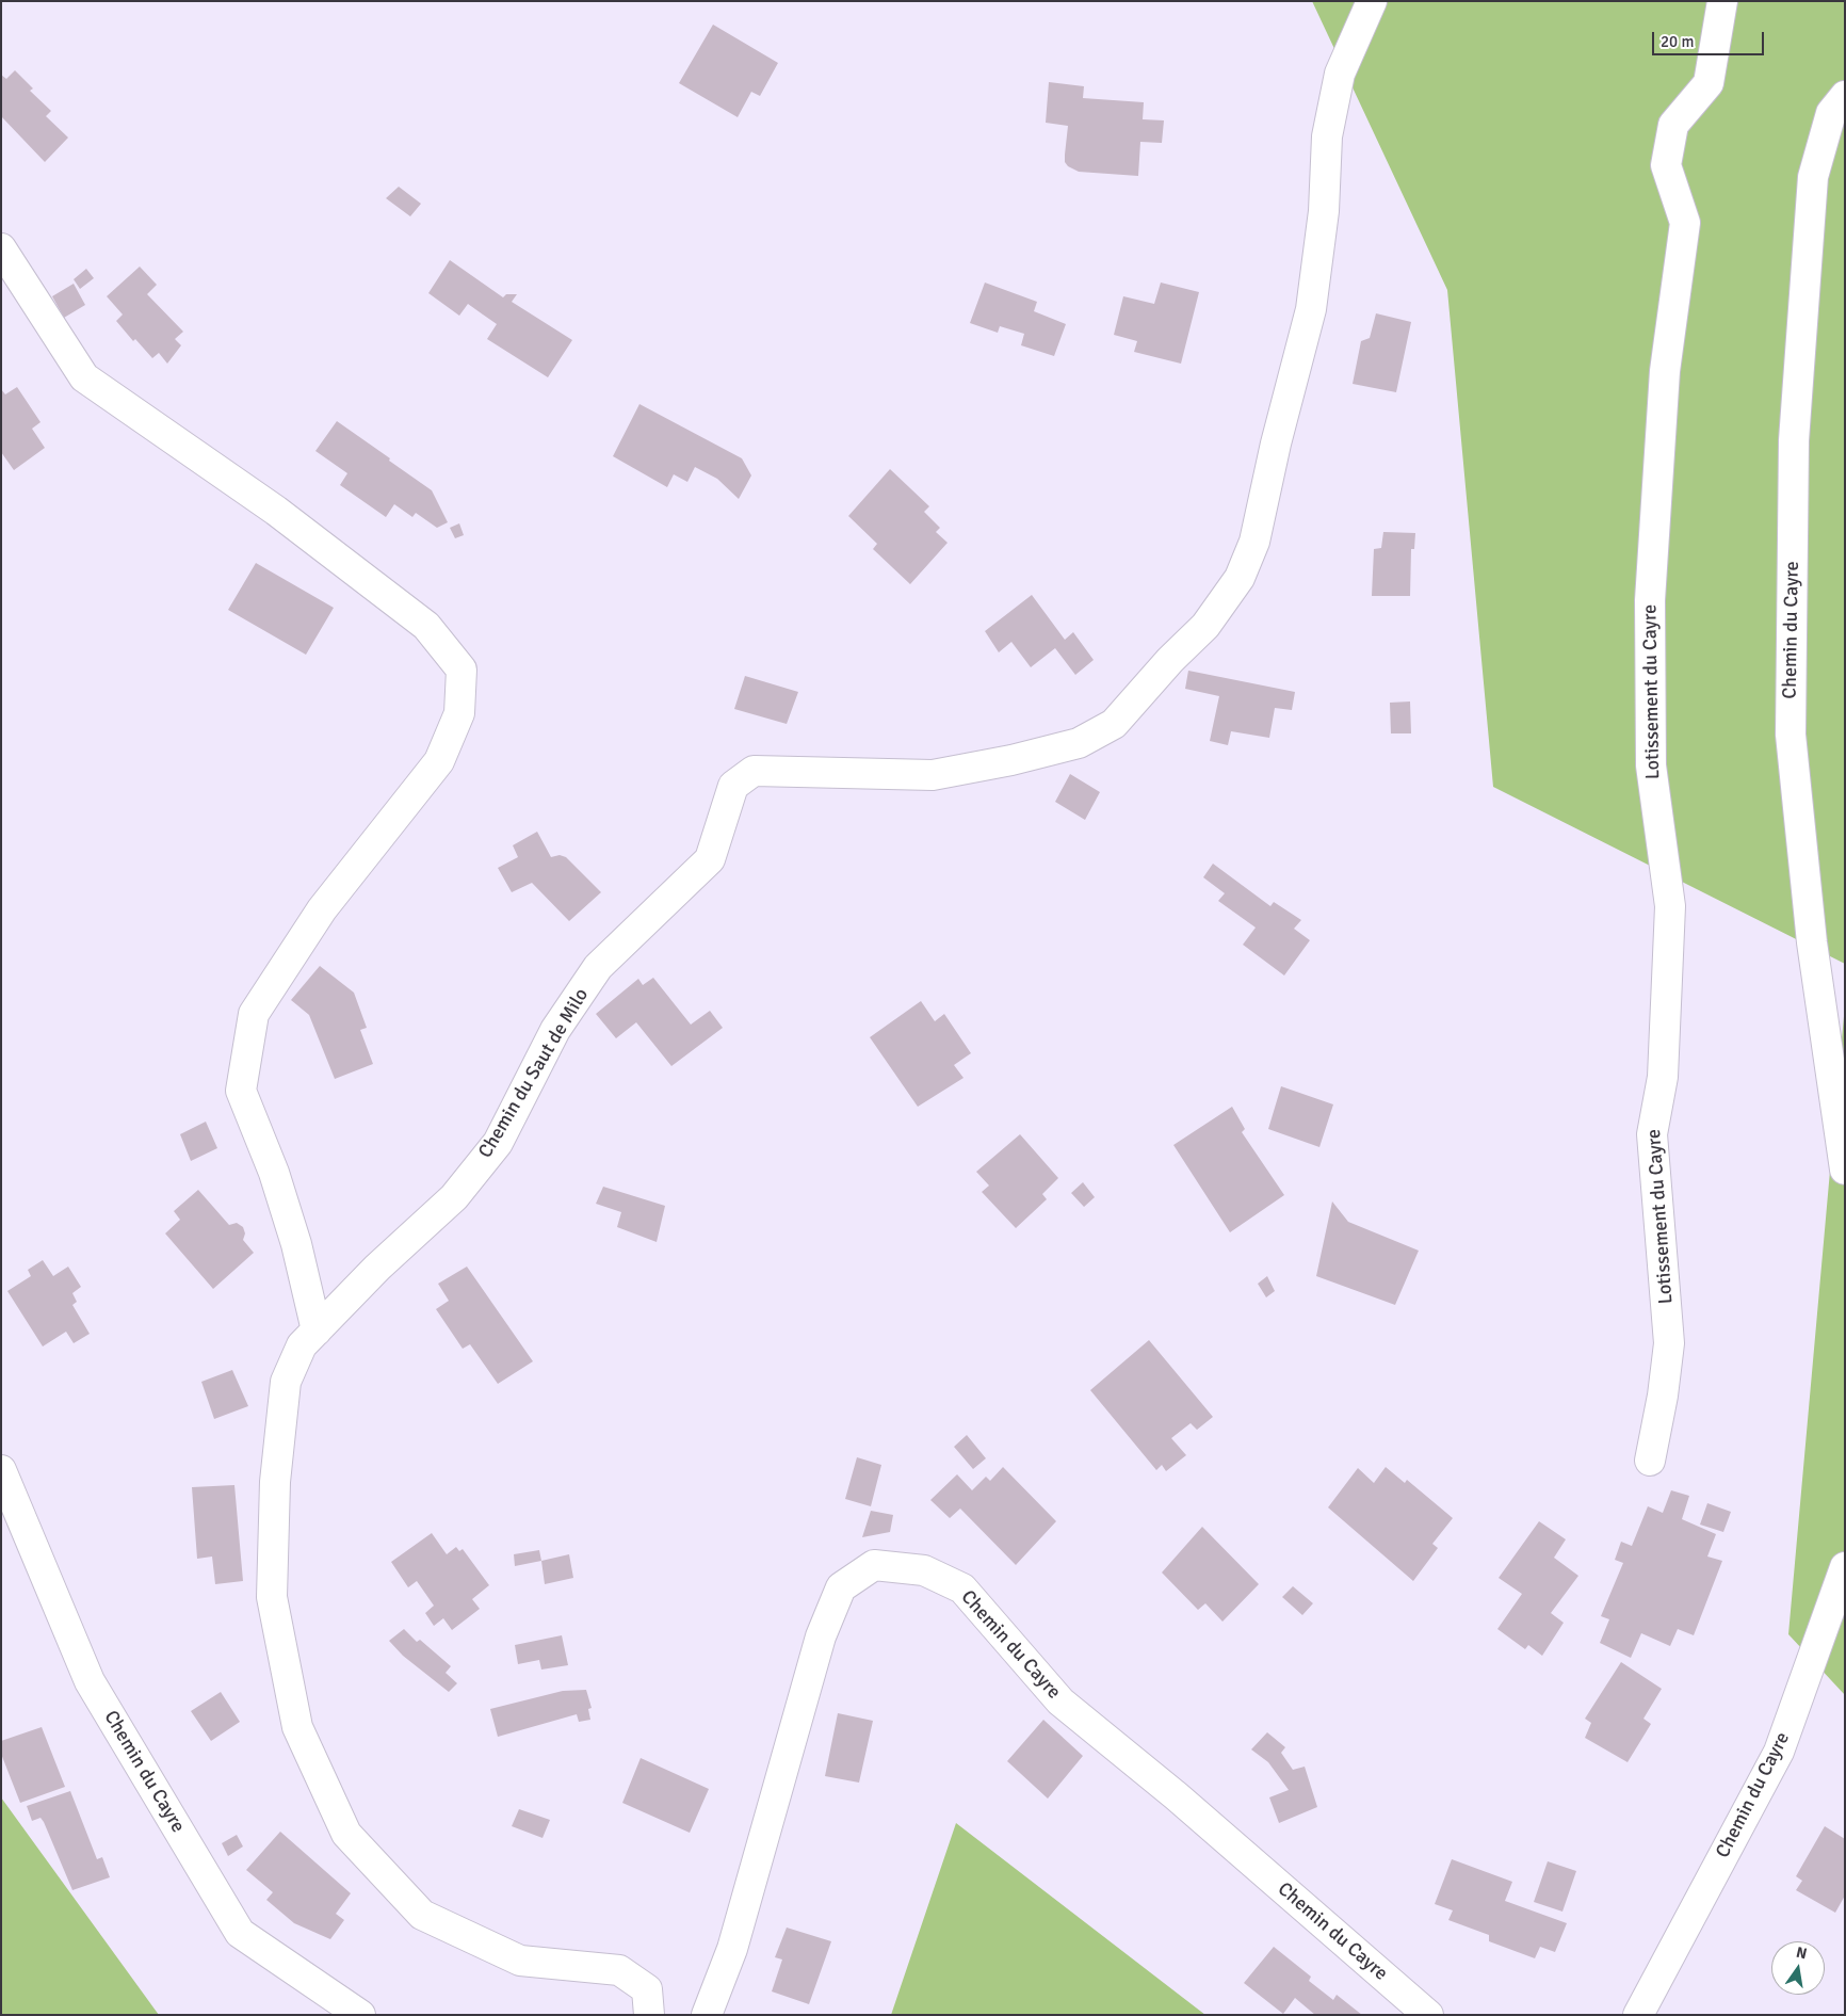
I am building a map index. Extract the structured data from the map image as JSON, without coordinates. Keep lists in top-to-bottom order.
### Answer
{
  "streets": {
    "street": ["Chemin du Cayre", "Lotissement du Cayre", "Chemin du Saut de Milo"]
  },
  "scale_bar": "20 m",
  "north": "top"
}
